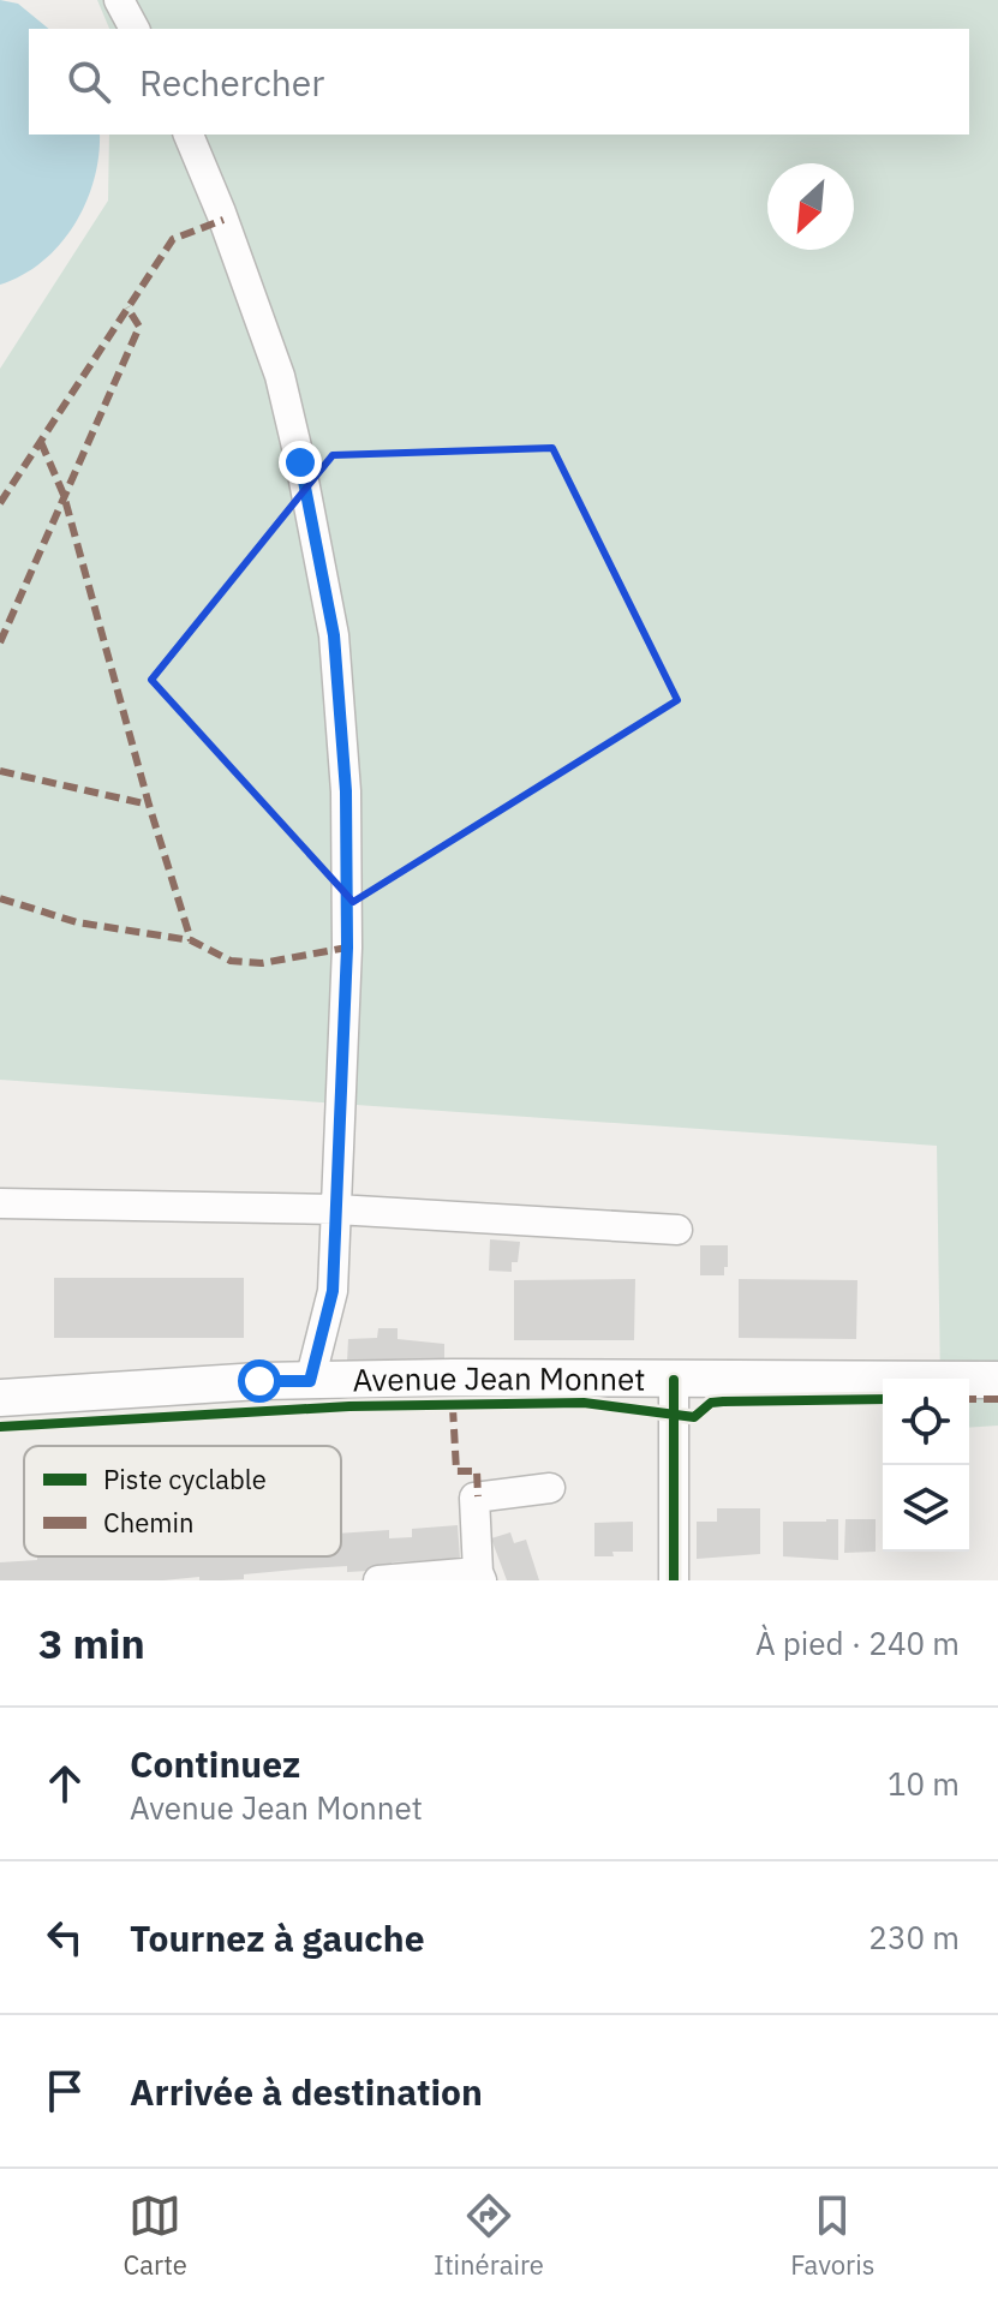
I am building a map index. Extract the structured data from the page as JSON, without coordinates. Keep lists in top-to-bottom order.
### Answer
{
  "streets": {
    "main road": ["Avenue Jean Monnet"]
  },
  "legend": ["Piste cyclable", "Chemin"],
  "north": "bottom left",
  "page": {
    "search": "Rechercher",
    "heading": ["3 min", "À pied · 240 m"],
    "list": [
      ["Continuez", "Avenue Jean Monnet", "10 m"],
      ["Tournez à gauche", "230 m"],
      "Arrivée à destination"
    ],
    "nav": ["Carte", "Itinéraire", "Favoris"]
  }
}
